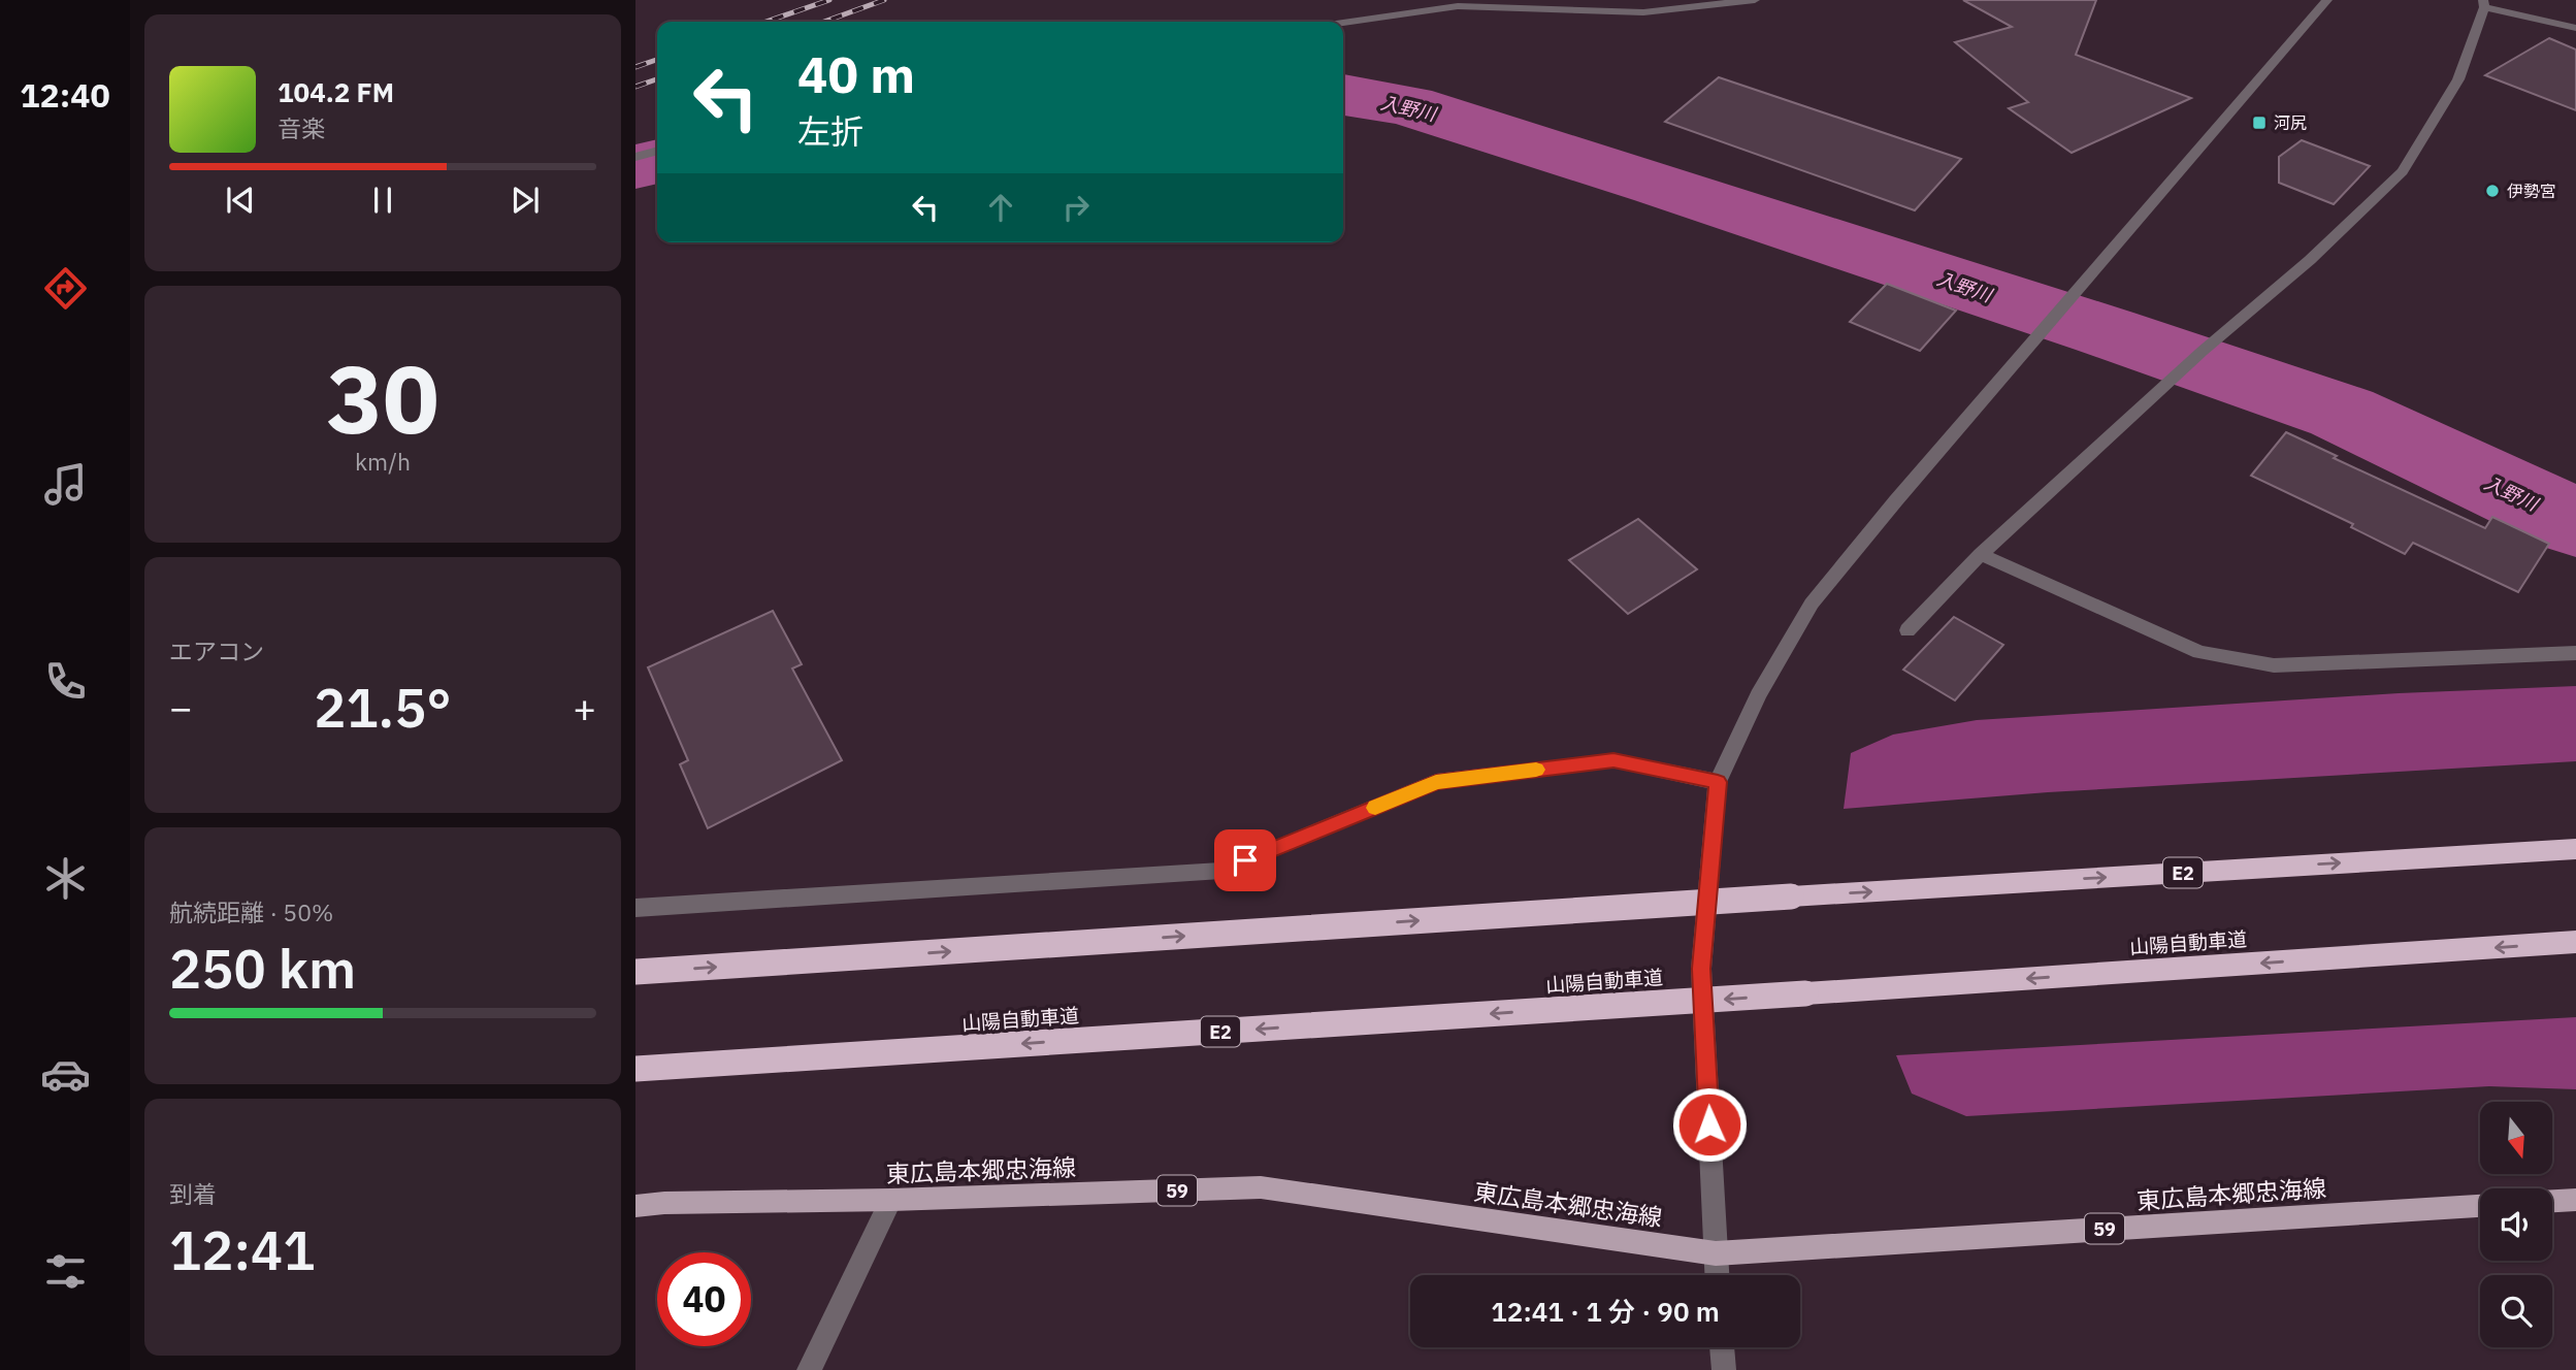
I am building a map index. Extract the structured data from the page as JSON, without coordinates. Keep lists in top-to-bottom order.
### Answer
{
  "streets": {
    "highway": ["E2", "山陽自動車道"],
    "main road": ["東広島本郷忠海線", "59"]
  },
  "water": ["入野川"],
  "places": {
    "transit": ["河尻"],
    "other": ["伊勢宮"]
  },
  "north": "bottom",
  "page": {
    "tabs": "12:40",
    "turn": ["40 m", "左折"],
    "song": ["104.2 FM", "音楽"],
    "tile": [
      ["30", "km/h"],
      "エアコン",
      ["航続距離 · 50%", "250 km"],
      ["到着", "12:41"]
    ],
    "heat": ["−", "21.5°", "+"],
    "limit": "40",
    "trip": "12:41 · 1 分 · 90 m"
  }
}
